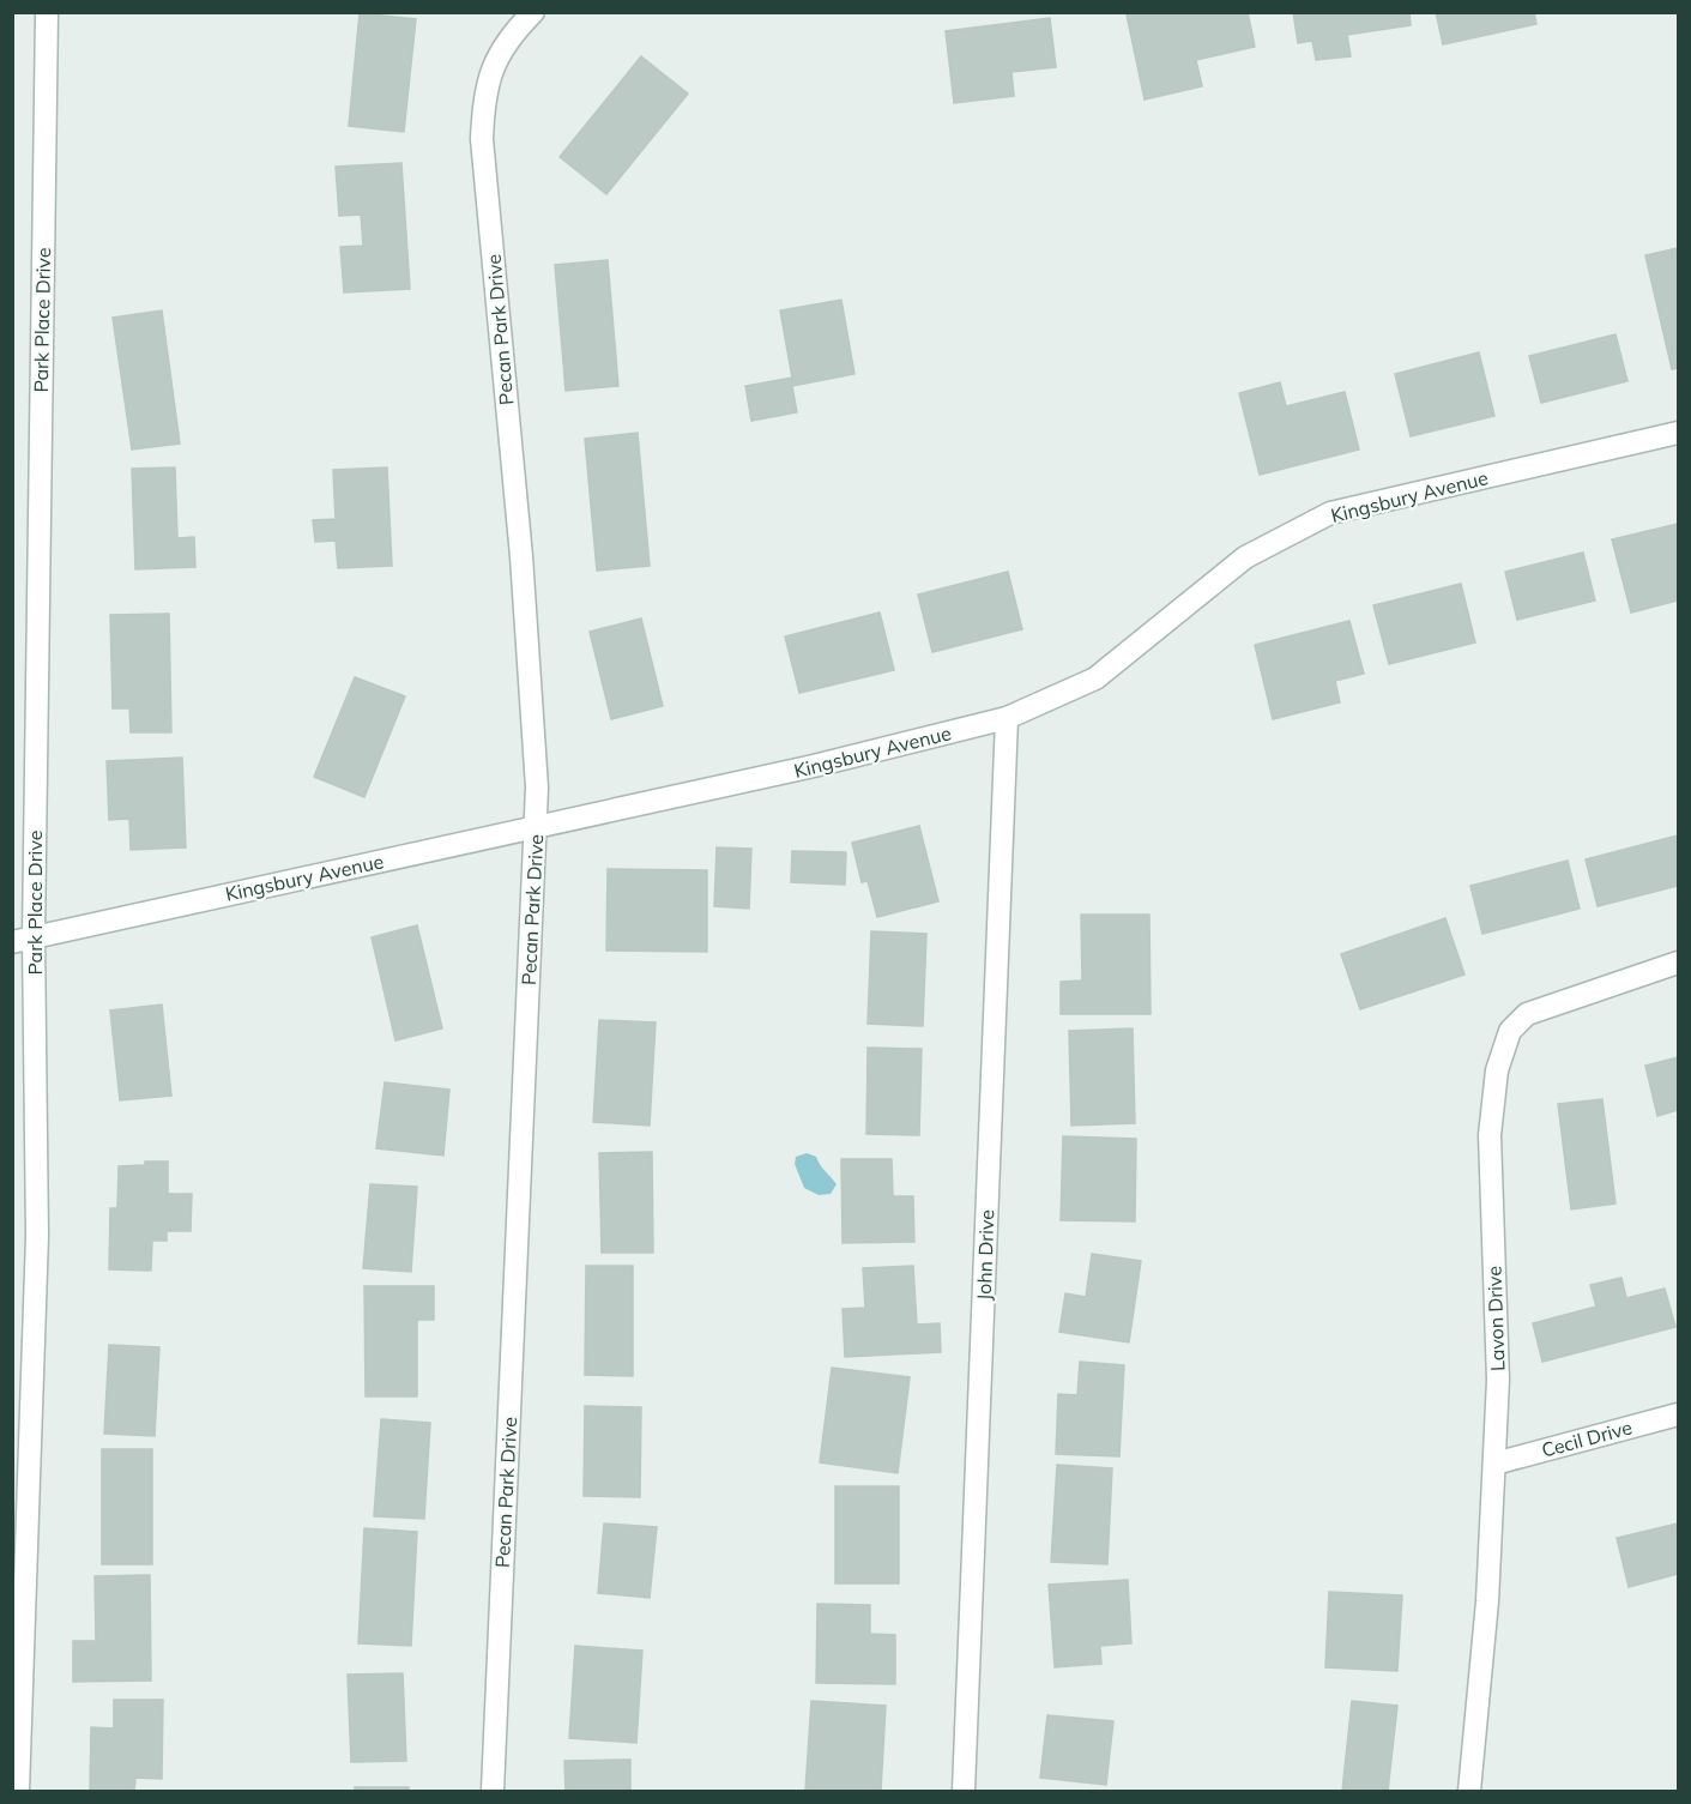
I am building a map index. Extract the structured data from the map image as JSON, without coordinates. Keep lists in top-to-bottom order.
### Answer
{
  "streets": {
    "street": [
      "Park Place Drive",
      "Pecan Park Drive",
      "Kingsbury Avenue",
      "John Drive",
      "Lavon Drive",
      "Cecil Drive"
    ]
  },
  "crossings": [
    ["Park Place Drive", "Kingsbury Avenue"],
    ["Pecan Park Drive", "Kingsbury Avenue"],
    ["Kingsbury Avenue", "John Drive"],
    ["Lavon Drive", "Cecil Drive"]
  ]
}
